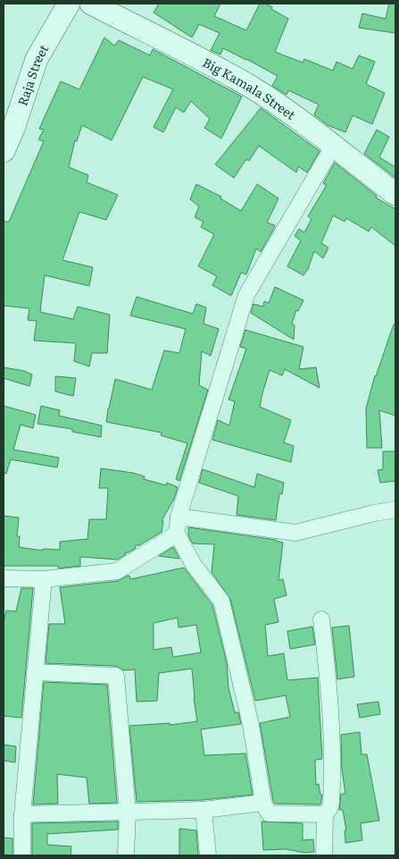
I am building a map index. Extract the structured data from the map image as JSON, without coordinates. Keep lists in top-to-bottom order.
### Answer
{
  "streets": {
    "main road": ["Raja Street", "Big Kamala Street"]
  }
}
